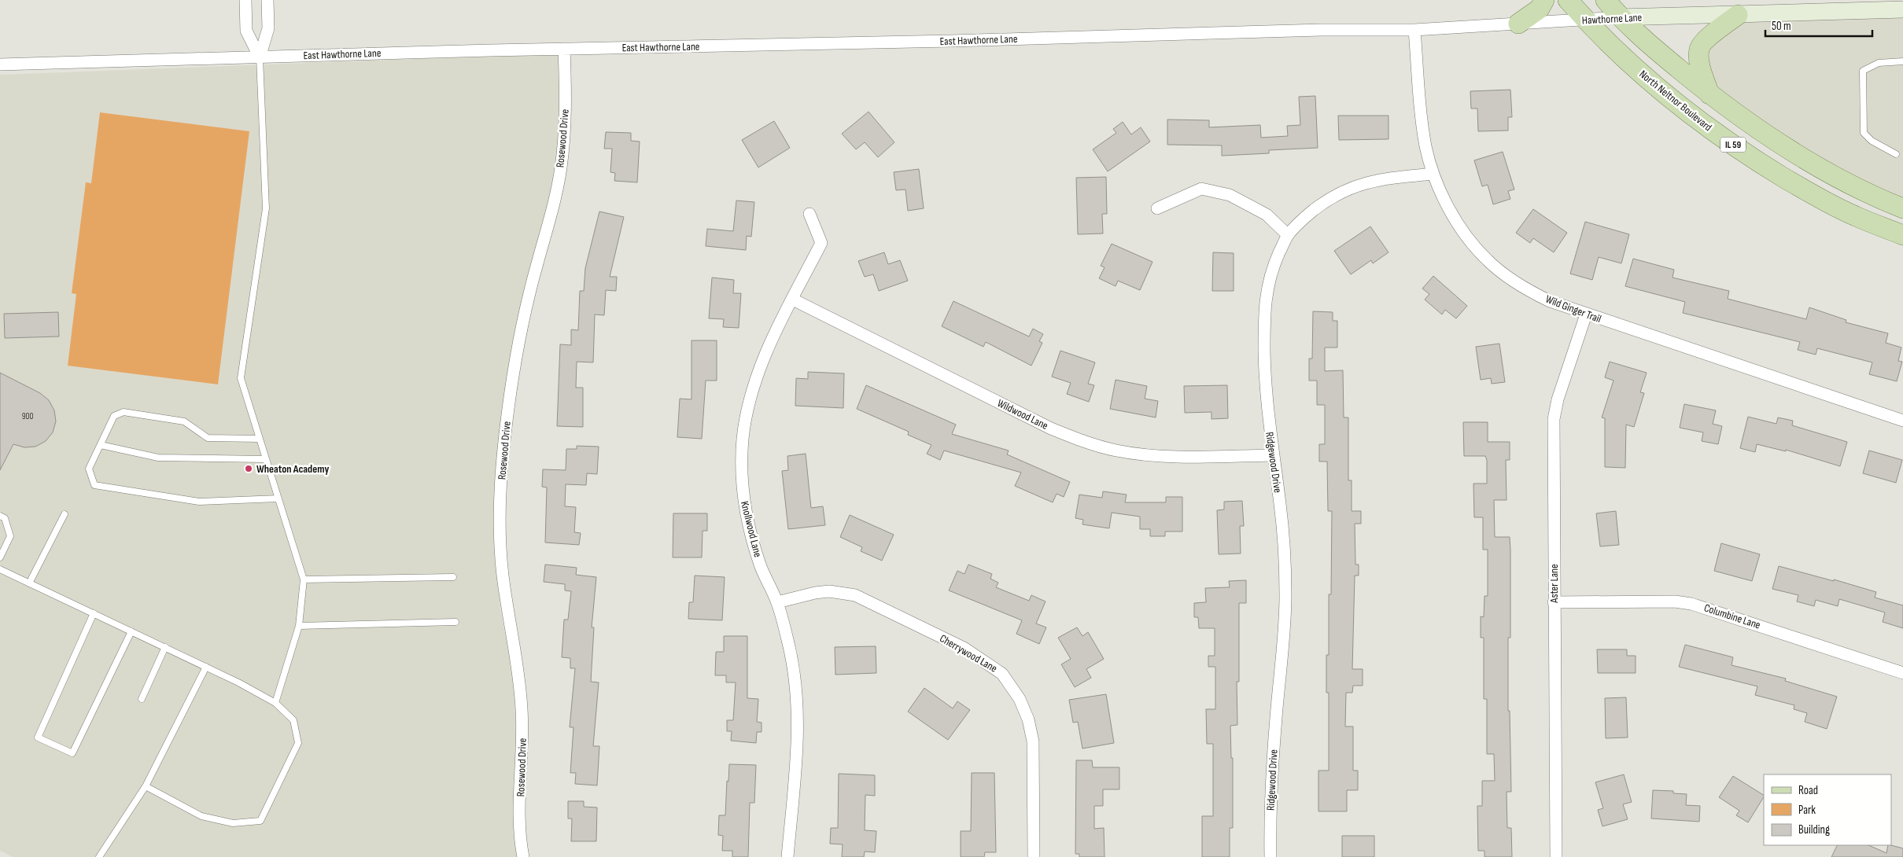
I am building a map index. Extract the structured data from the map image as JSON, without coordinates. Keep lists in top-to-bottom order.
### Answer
{
  "streets": {
    "main road": ["North Neltnor Boulevard", "IL 59"],
    "street": [
      "Hawthorne Lane",
      "East Hawthorne Lane",
      "Rosewood Drive",
      "Wild Ginger Trail",
      "Wildwood Lane",
      "Ridgewood Drive",
      "Knollwood Lane",
      "Aster Lane",
      "Columbine Lane",
      "Cherrywood Lane"
    ]
  },
  "crossings": [
    ["Hawthorne Lane", "East Hawthorne Lane"],
    ["Hawthorne Lane", "North Neltnor Boulevard"],
    ["Hawthorne Lane", "IL 59"],
    ["Hawthorne Lane", "Wild Ginger Trail"],
    ["East Hawthorne Lane", "Rosewood Drive"],
    ["Wild Ginger Trail", "Ridgewood Drive"],
    ["Wild Ginger Trail", "Aster Lane"],
    ["Wildwood Lane", "Ridgewood Drive"],
    ["Wildwood Lane", "Knollwood Lane"],
    ["Knollwood Lane", "Cherrywood Lane"],
    ["Aster Lane", "Columbine Lane"]
  ],
  "places": ["Wheaton Academy"],
  "house_numbers": ["900"],
  "legend": ["Road", "Park", "Building"],
  "scale_bar": "50 m"
}
